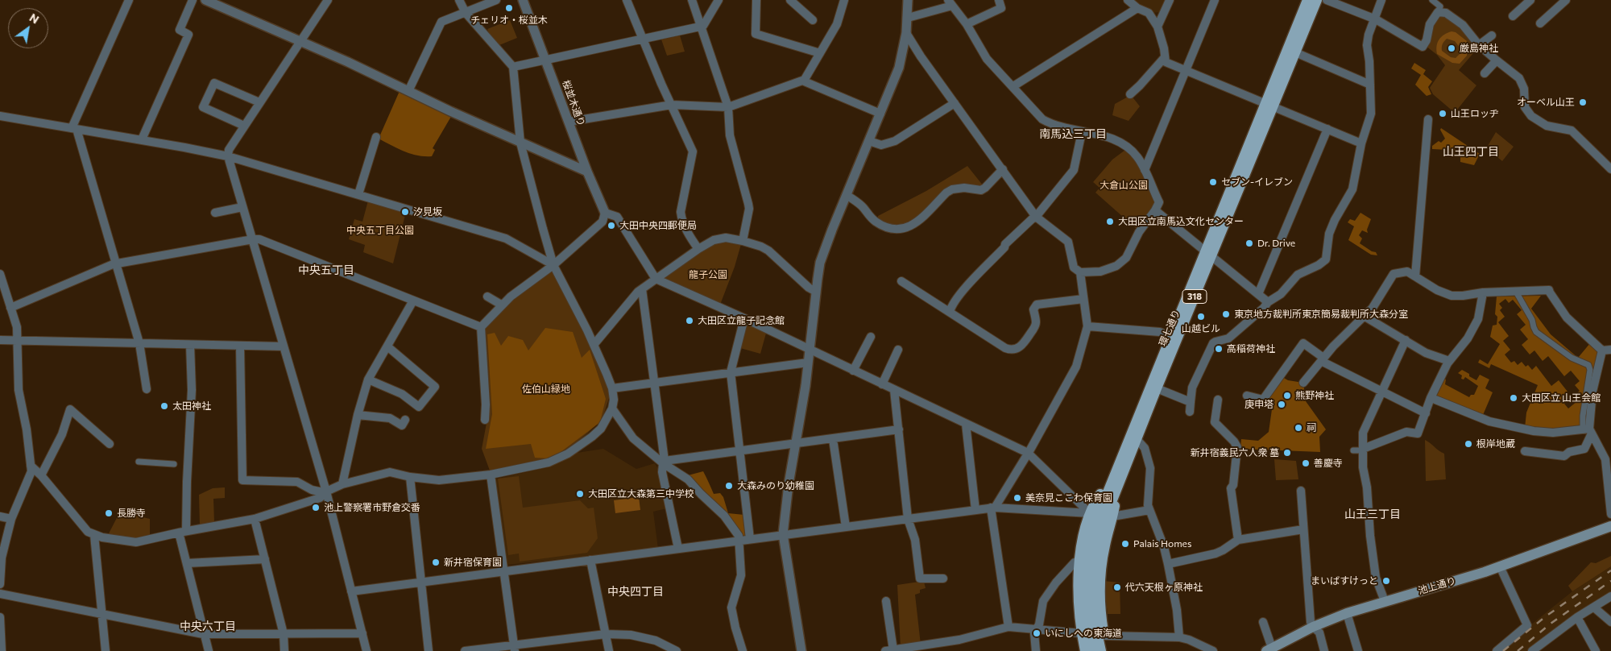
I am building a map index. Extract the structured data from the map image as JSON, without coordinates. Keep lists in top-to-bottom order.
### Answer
{
  "streets": {
    "main road": ["318", "環七通り", "池上通り"],
    "street": ["桜並木通り"]
  },
  "districts": [
    "南馬込三丁目",
    "山王四丁目",
    "中央五丁目",
    "山王三丁目",
    "中央四丁目",
    "中央六丁目"
  ],
  "parks": [
    "大倉山公園",
    "中央五丁目公園",
    "龍子公園",
    "佐伯山緑地"
  ],
  "places": [
    "チェリオ・桜並木",
    "厳島神社",
    "オーベル山王",
    "山王ロッヂ",
    "セブン-イレブン",
    "汐見坂",
    "大田区立南馬込文化センター",
    "大田中央四郵便局",
    "Dr. Drive",
    "東京地方裁判所東京簡易裁判所大森分室",
    "山越ビル",
    "大田区立龍子記念館",
    "高稲荷神社",
    "熊野神社",
    "大田区立 山王会館",
    "庚申塔",
    "太田神社",
    "祠",
    "根岸地蔵",
    "新井宿義民六人衆 墓",
    "善慶寺",
    "大森みのり幼稚園",
    "大田区立大森第三中学校",
    "美奈見ここわ保育園",
    "池上警察署市野倉交番",
    "長勝寺",
    "Palais Homes",
    "新井宿保育園",
    "まいばすけっと",
    "代六天根ヶ原神社",
    "いにしへの東海道"
  ],
  "north": "top right"
}
